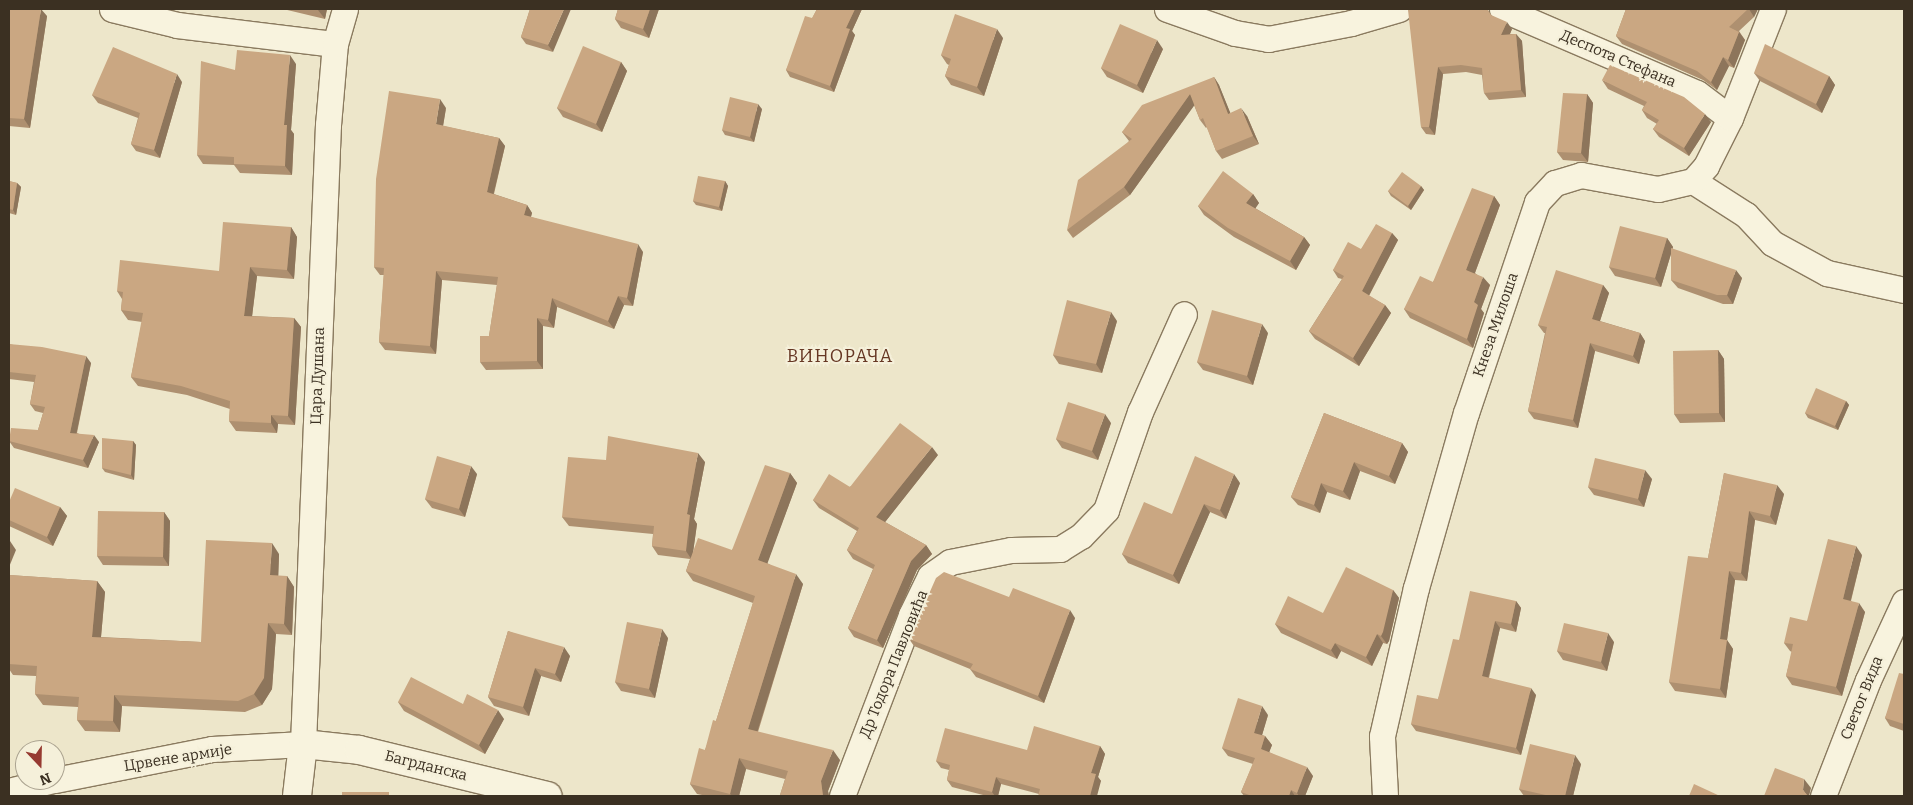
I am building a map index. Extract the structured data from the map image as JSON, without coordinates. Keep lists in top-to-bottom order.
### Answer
{
  "streets": {
    "street": [
      "Деспота Стефана",
      "Кнеза Милоша",
      "Цара Душана",
      "Др Тодора Павловића",
      "Светог Вида",
      "Црвене армије",
      "Багрданска"
    ]
  },
  "crossings": [
    ["Цара Душана", "Црвене армије"],
    ["Цара Душана", "Багрданска"],
    ["Црвене армије", "Багрданска"]
  ],
  "districts": ["ВИНОРАЧА"],
  "north": "bottom"
}
